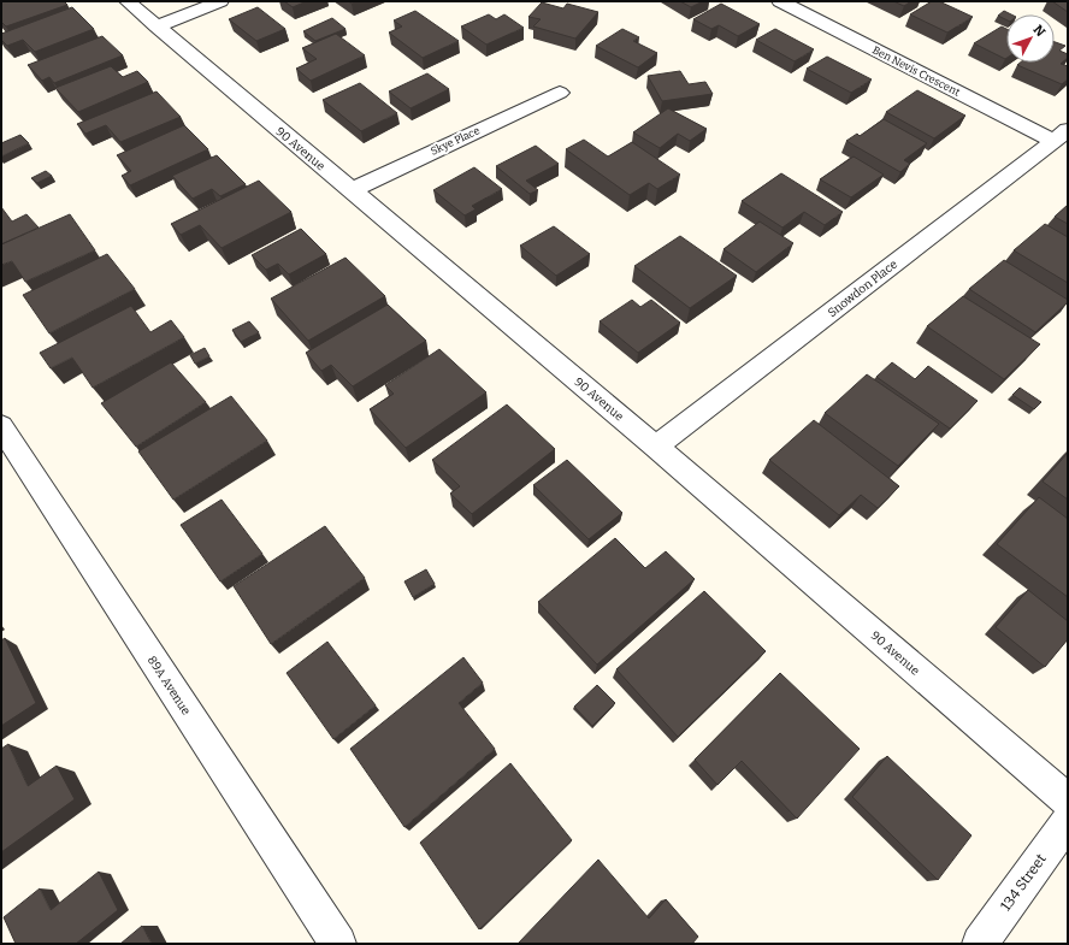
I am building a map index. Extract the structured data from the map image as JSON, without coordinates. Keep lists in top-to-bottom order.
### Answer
{
  "streets": {
    "street": [
      "Ben Nevis Crescent",
      "Skye Place",
      "90 Avenue",
      "Snowdon Place",
      "89A Avenue",
      "134 Street"
    ]
  },
  "crossings": [
    ["Ben Nevis Crescent", "Snowdon Place"],
    ["Skye Place", "90 Avenue"],
    ["90 Avenue", "Snowdon Place"]
  ],
  "north": "top right"
}
